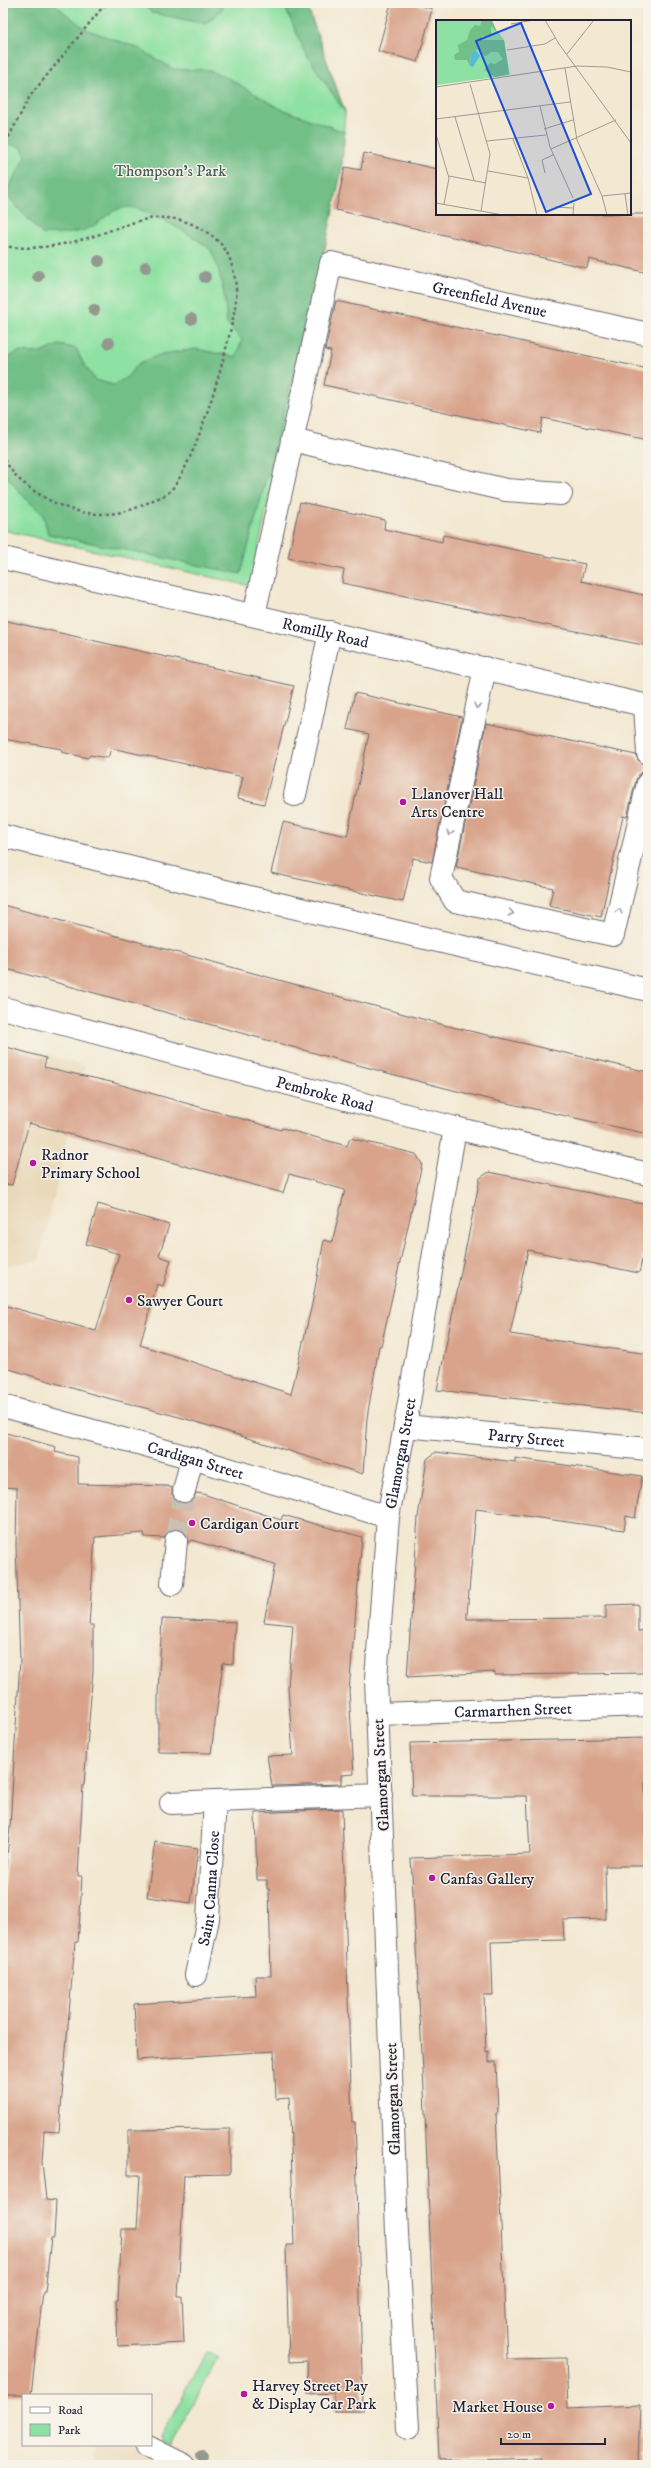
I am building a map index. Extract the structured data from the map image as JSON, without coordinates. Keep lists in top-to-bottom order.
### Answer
{
  "streets": {
    "street": [
      "Greenfield Avenue",
      "Romilly Road",
      "Pembroke Road",
      "Parry Street",
      "Glamorgan Street",
      "Cardigan Street",
      "Carmarthen Street",
      "Saint Canna Close"
    ]
  },
  "crossings": [
    ["Pembroke Road", "Glamorgan Street"],
    ["Parry Street", "Glamorgan Street"],
    ["Glamorgan Street", "Cardigan Street"],
    ["Glamorgan Street", "Carmarthen Street"]
  ],
  "parks": ["Thompson's Park"],
  "places": [
    "Llanover Hall Arts Centre",
    "Radnor Primary School",
    "Sawyer Court",
    "Cardigan Court",
    "Canfas Gallery",
    "Harvey Street Pay & Display Car Park",
    "Market House"
  ],
  "legend": ["Road", "Park"],
  "scale_bar": "20 m"
}
